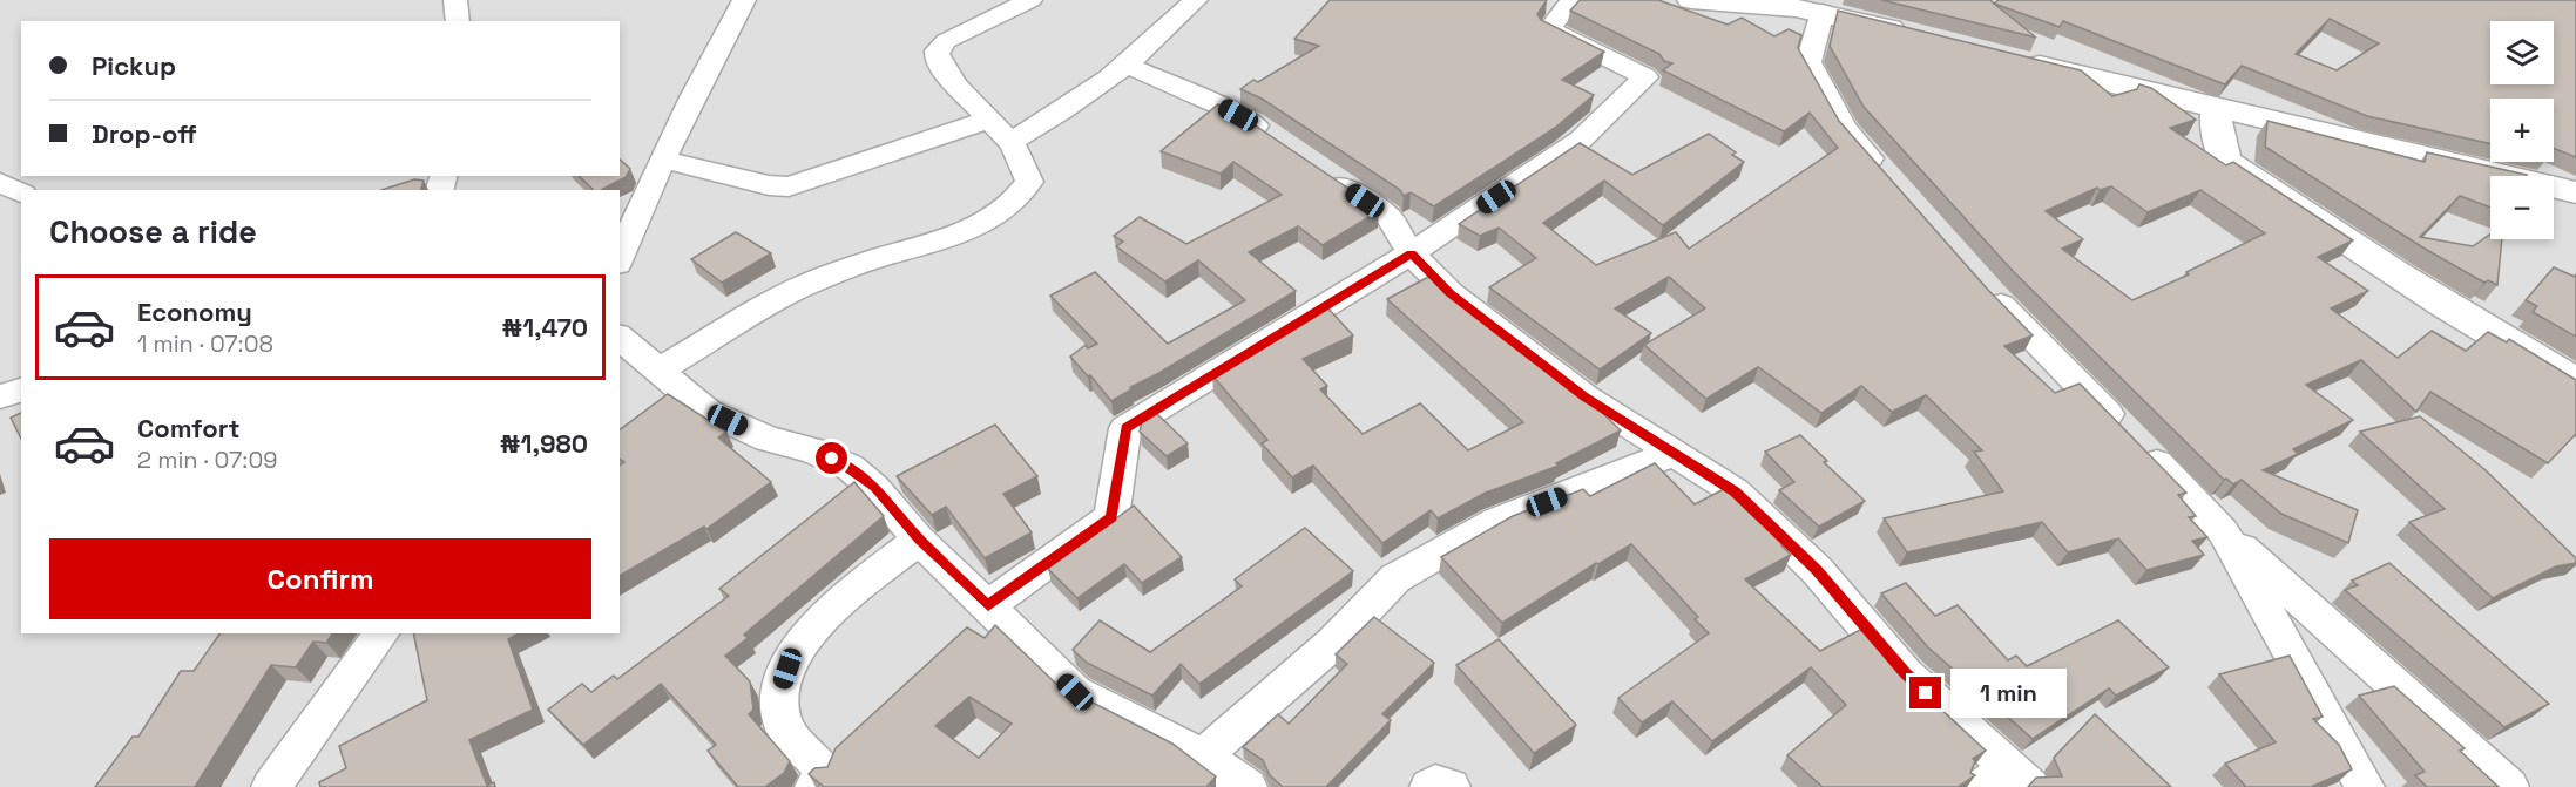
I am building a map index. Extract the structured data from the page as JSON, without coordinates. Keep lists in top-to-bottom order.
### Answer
{
  "page": {
    "map_buttons": ["+", "−"],
    "banner": ["Pickup", "Drop-off"],
    "heading": "Choose a ride",
    "list": [
      {
        "name": "Economy",
        "note": "1 min · 07:08",
        "value": "₦1,470"
      },
      {
        "name": "Comfort",
        "note": "2 min · 07:09",
        "value": "₦1,980"
      }
    ],
    "buttons": "Confirm",
    "bubble": "1 min"
  }
}
